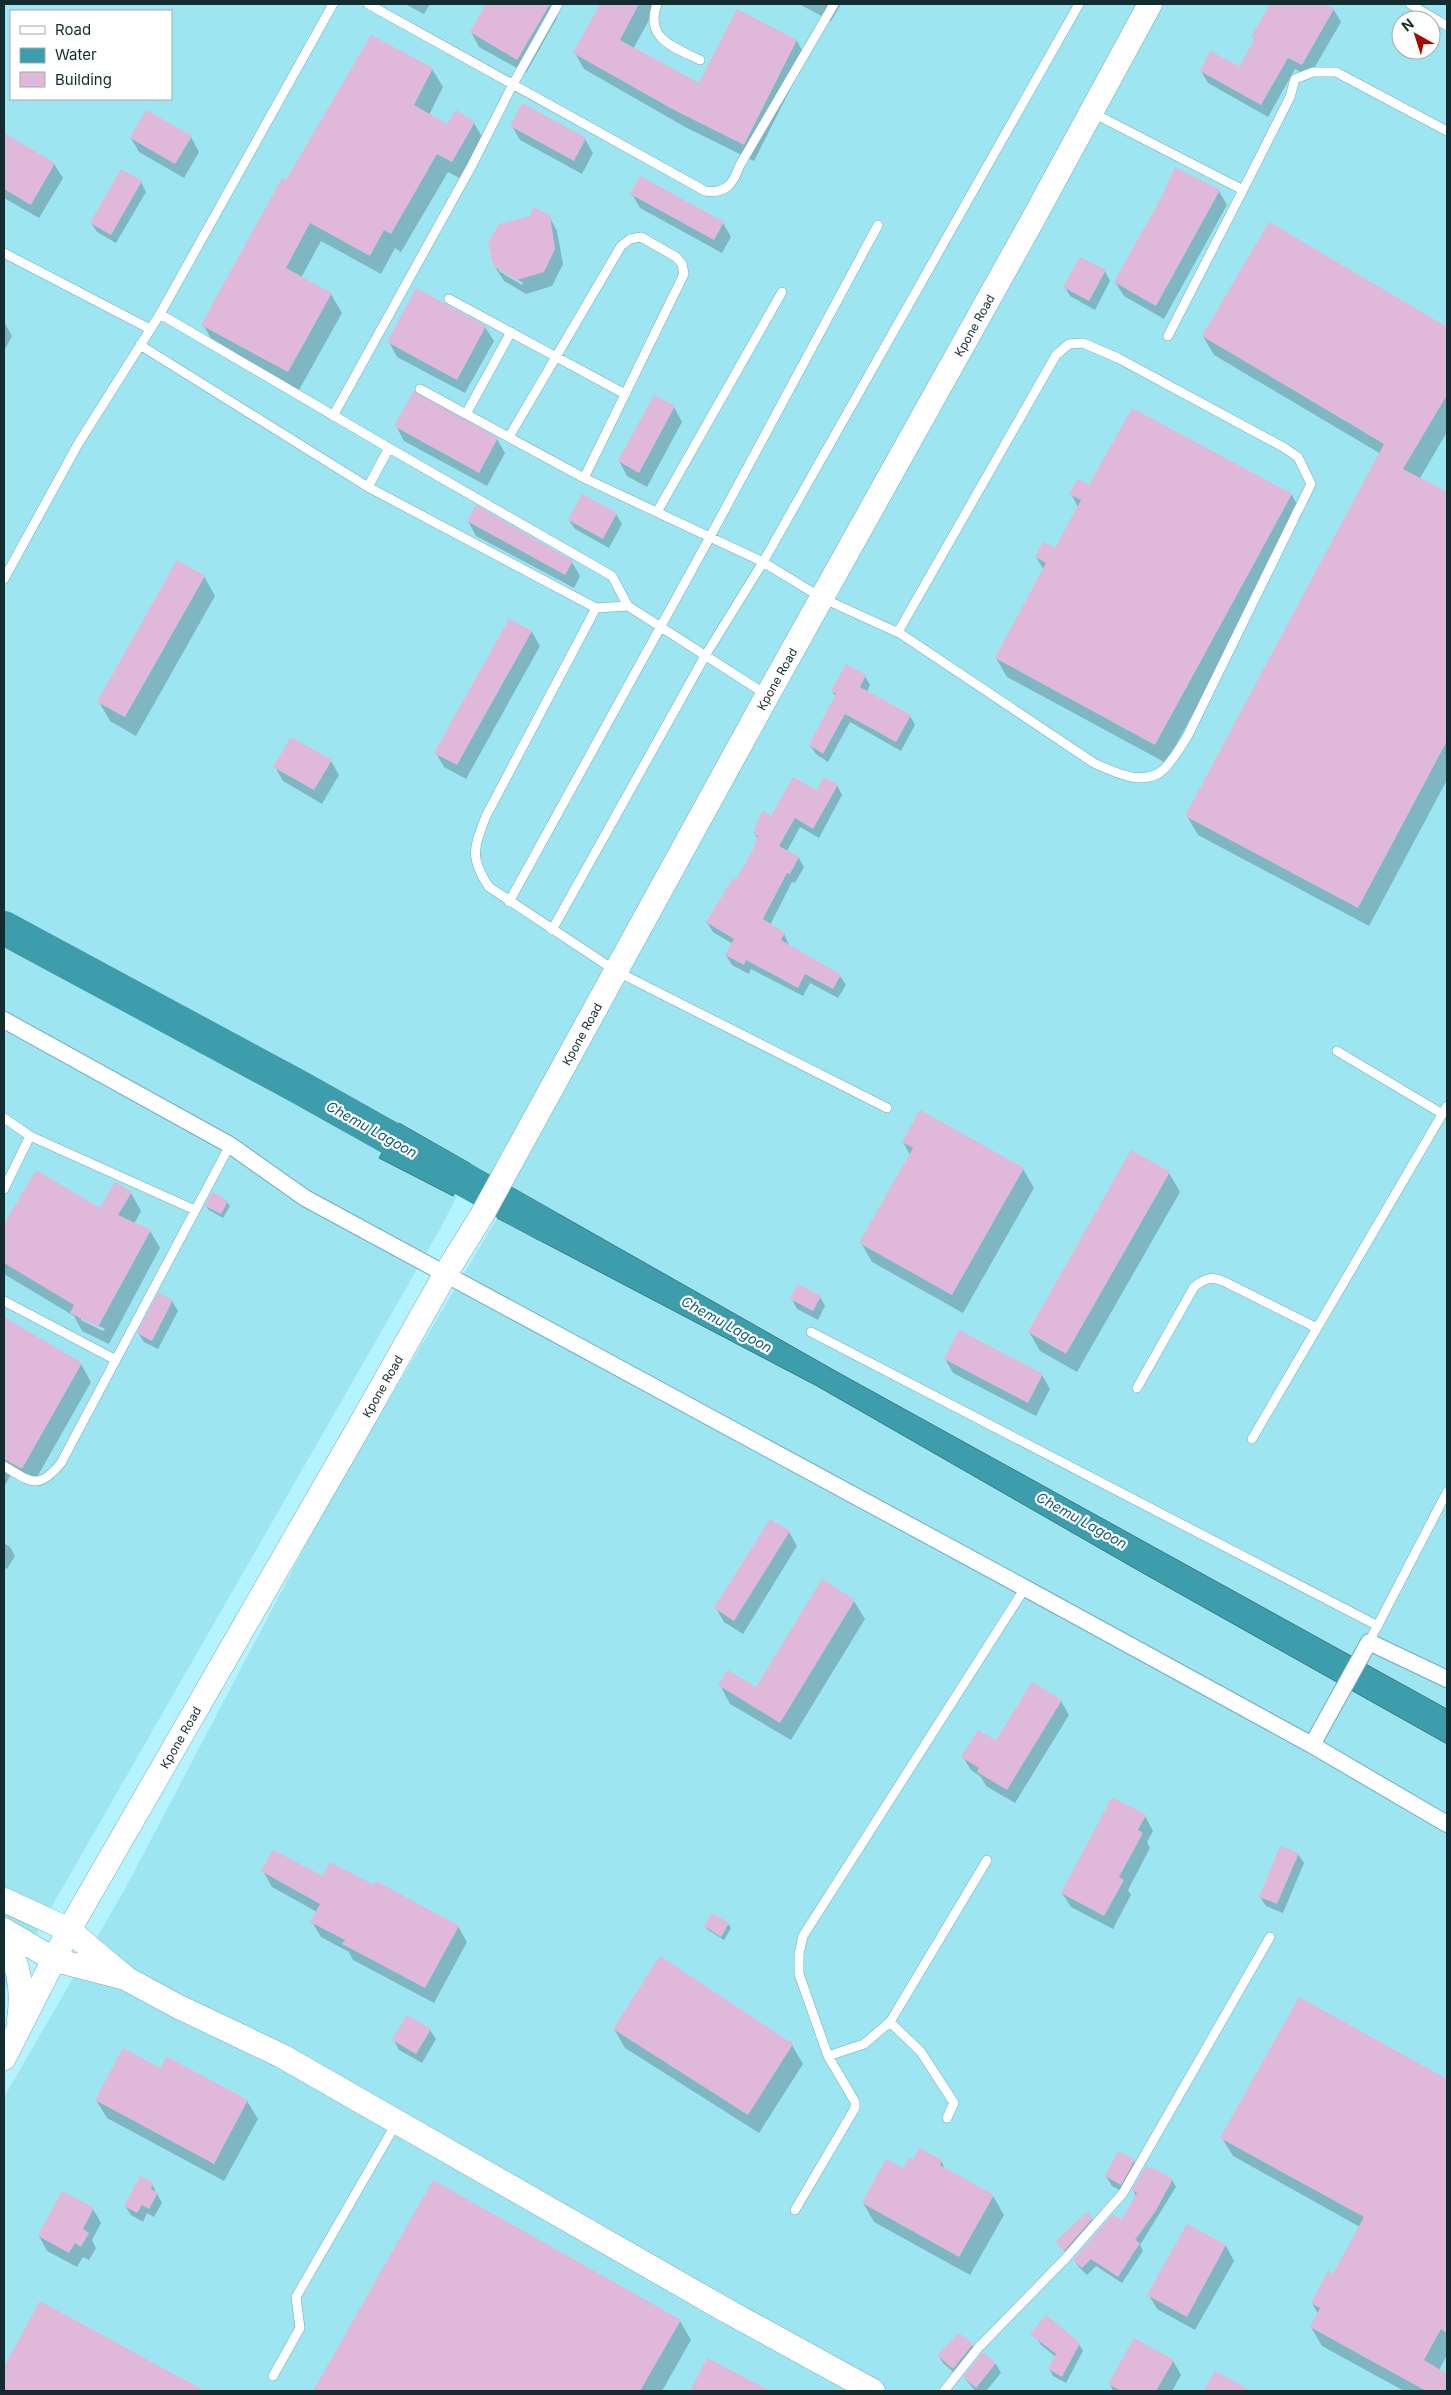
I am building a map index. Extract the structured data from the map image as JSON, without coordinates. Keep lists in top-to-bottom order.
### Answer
{
  "streets": {
    "main road": ["Kpone Road"]
  },
  "water": ["Chemu Lagoon"],
  "legend": ["Road", "Water", "Building"],
  "north": "top left"
}
